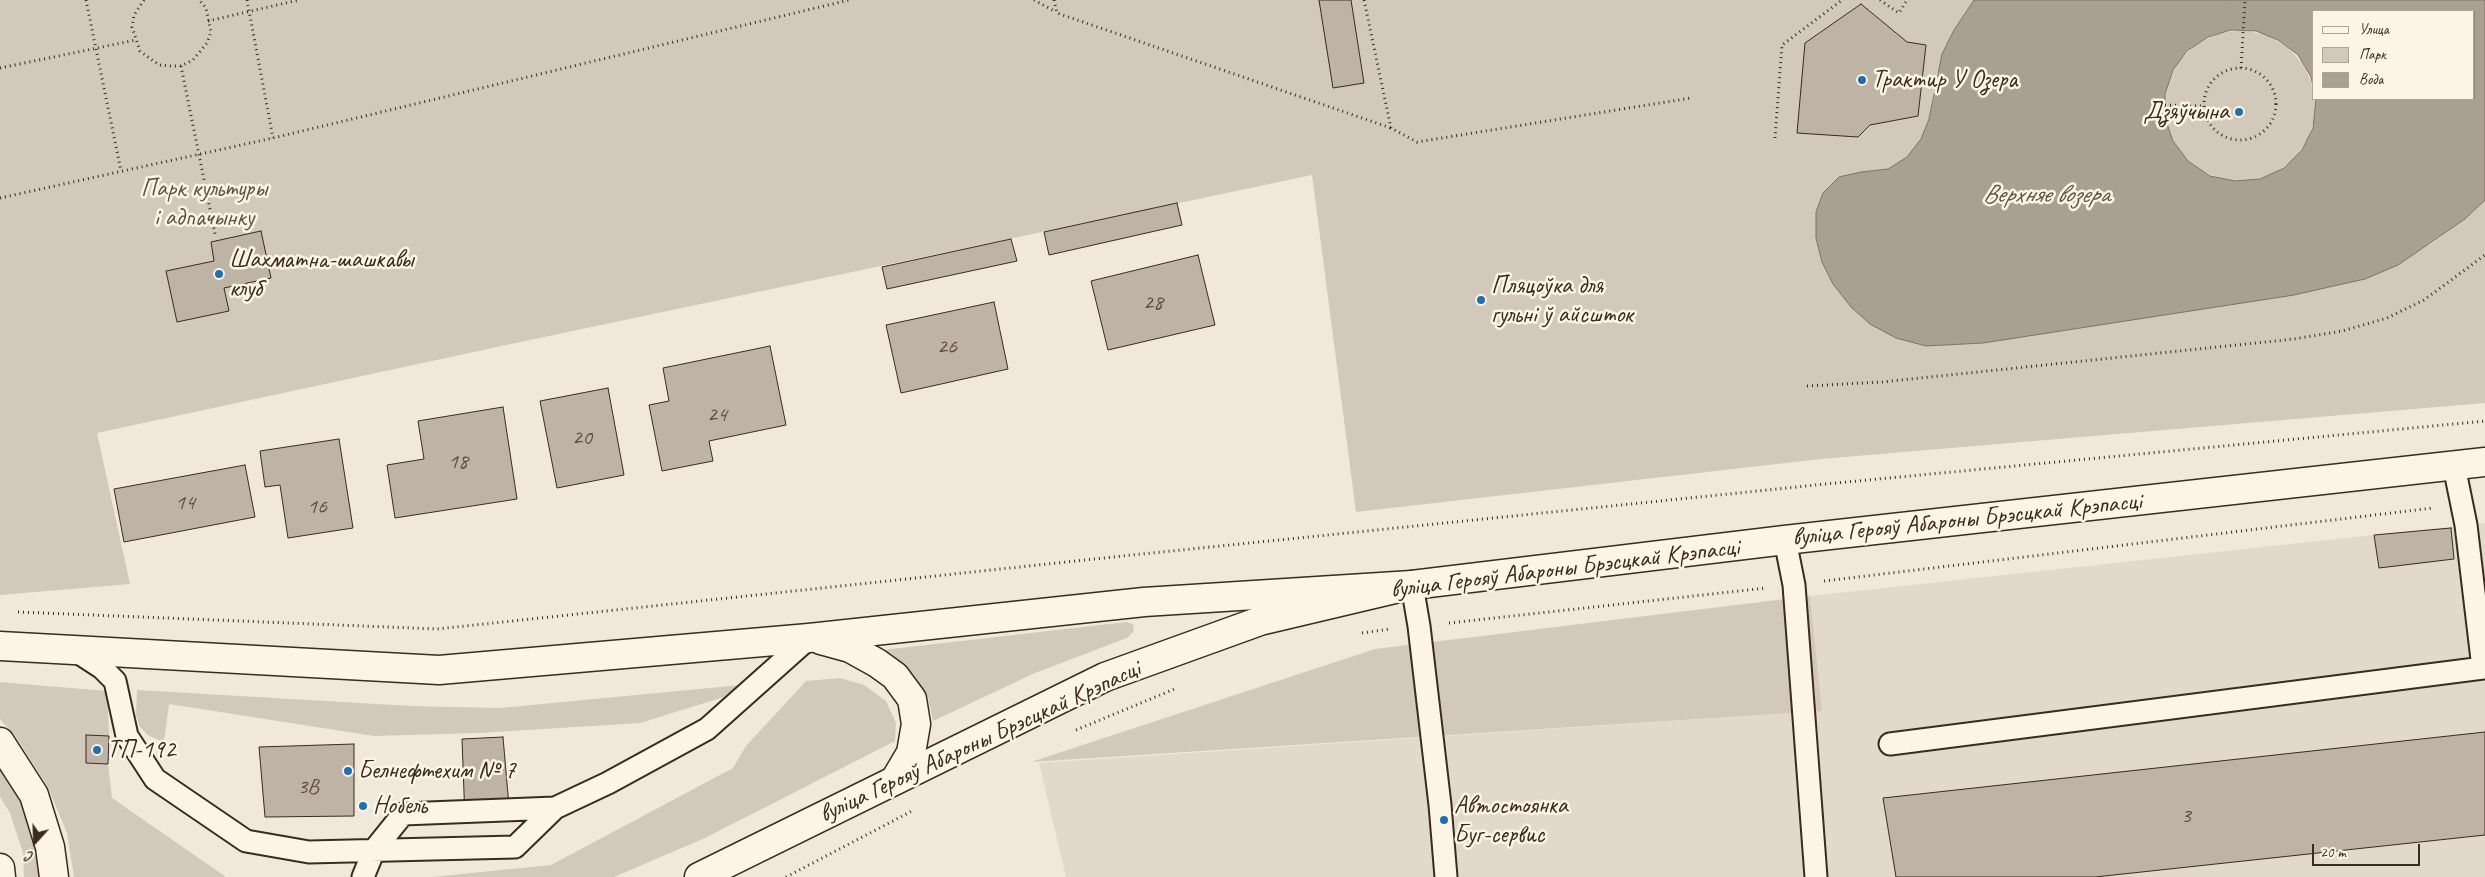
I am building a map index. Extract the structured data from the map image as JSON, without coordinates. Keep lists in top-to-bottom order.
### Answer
{
  "streets": {
    "main road": ["вуліца Герояў Абароны Брэсцкай Крэпасці"]
  },
  "water": ["Верхняе возера"],
  "parks": ["Парк культуры і адпачынку"],
  "places": [
    "Трактир У Озера",
    "Дзяўчына",
    "Шахматна-шашкавы клуб",
    "Пляцоўка для гульні ў айсшток",
    "ТП-192",
    "Белнефтехим № 7",
    "Нобель",
    "Автостоянка Буг-сервис"
  ],
  "house_numbers": [
    "28",
    "26",
    "24",
    "20",
    "18",
    "14",
    "16",
    "3В",
    "3"
  ],
  "legend": ["Улица", "Парк", "Вода"],
  "scale_bar": "20 m",
  "north": "bottom"
}
